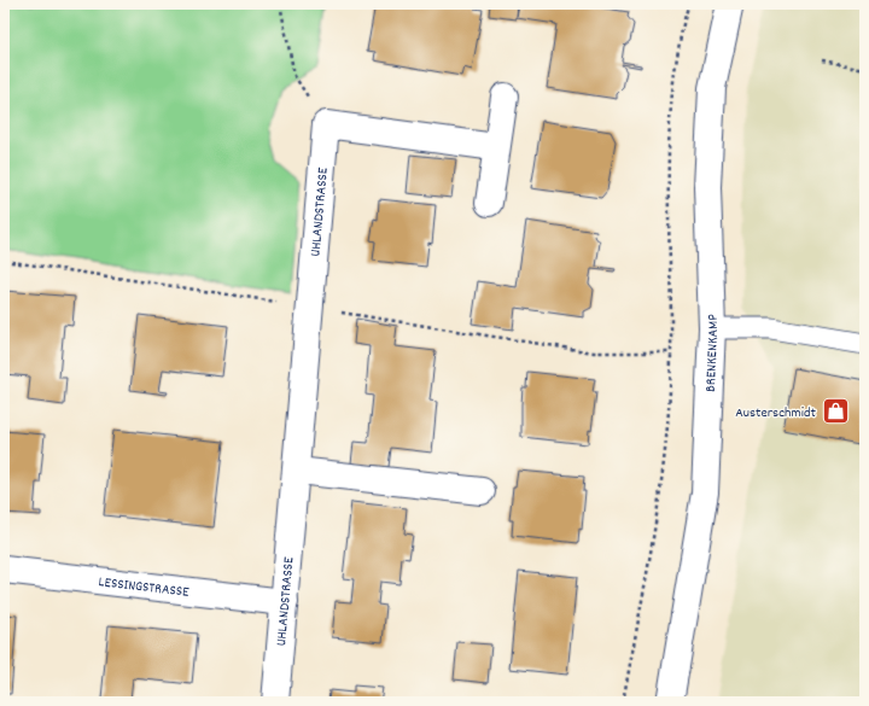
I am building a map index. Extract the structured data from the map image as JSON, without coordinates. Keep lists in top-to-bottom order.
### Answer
{
  "streets": {
    "street": ["UHLANDSTRASSE", "BRENKENKAMP", "LESSINGSTRASSE"]
  },
  "crossings": [
    ["UHLANDSTRASSE", "LESSINGSTRASSE"]
  ],
  "places": {
    "shop": ["Austerschmidt"]
  }
}
